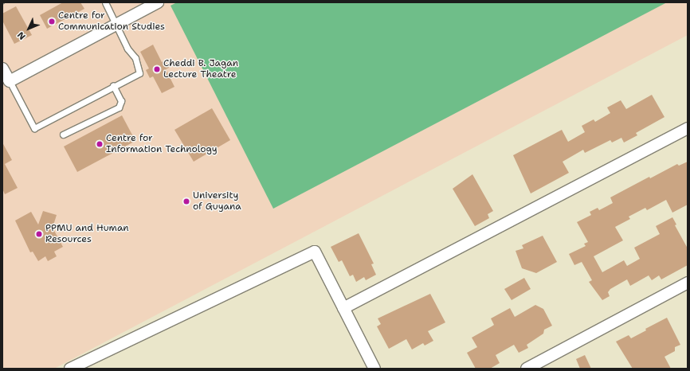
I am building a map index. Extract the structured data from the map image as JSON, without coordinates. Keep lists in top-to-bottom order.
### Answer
{
  "places": [
    "Centre for Communication Studies",
    "Cheddi B. Jagan Lecture Theatre",
    "Centre for Information Technology",
    "University of Guyana",
    "PPMU and Human Resources"
  ],
  "north": "bottom left"
}
